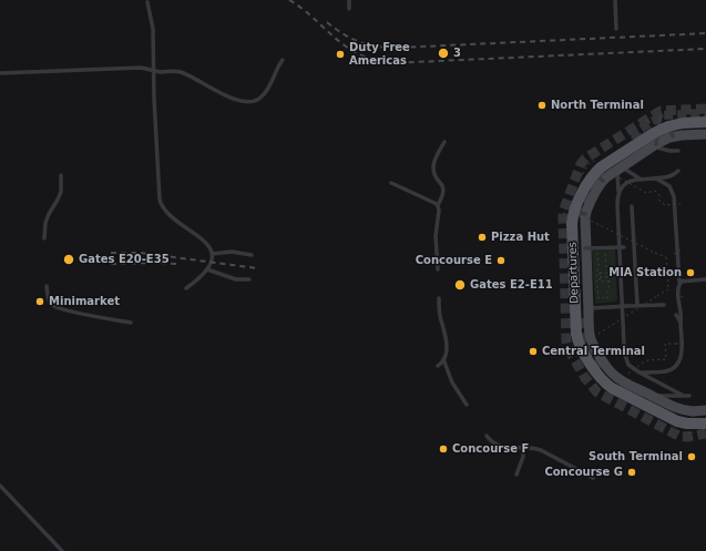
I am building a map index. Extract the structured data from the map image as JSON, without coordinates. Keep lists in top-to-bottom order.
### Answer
{
  "streets": {
    "main road": ["Departures"]
  },
  "places": [
    "3",
    "Duty Free Americas",
    "North Terminal",
    "Pizza Hut",
    "Gates E20-E35",
    "Concourse E",
    "MIA Station",
    "Gates E2-E11",
    "Minimarket",
    "Central Terminal",
    "Concourse F",
    "South Terminal",
    "Concourse G"
  ]
}
